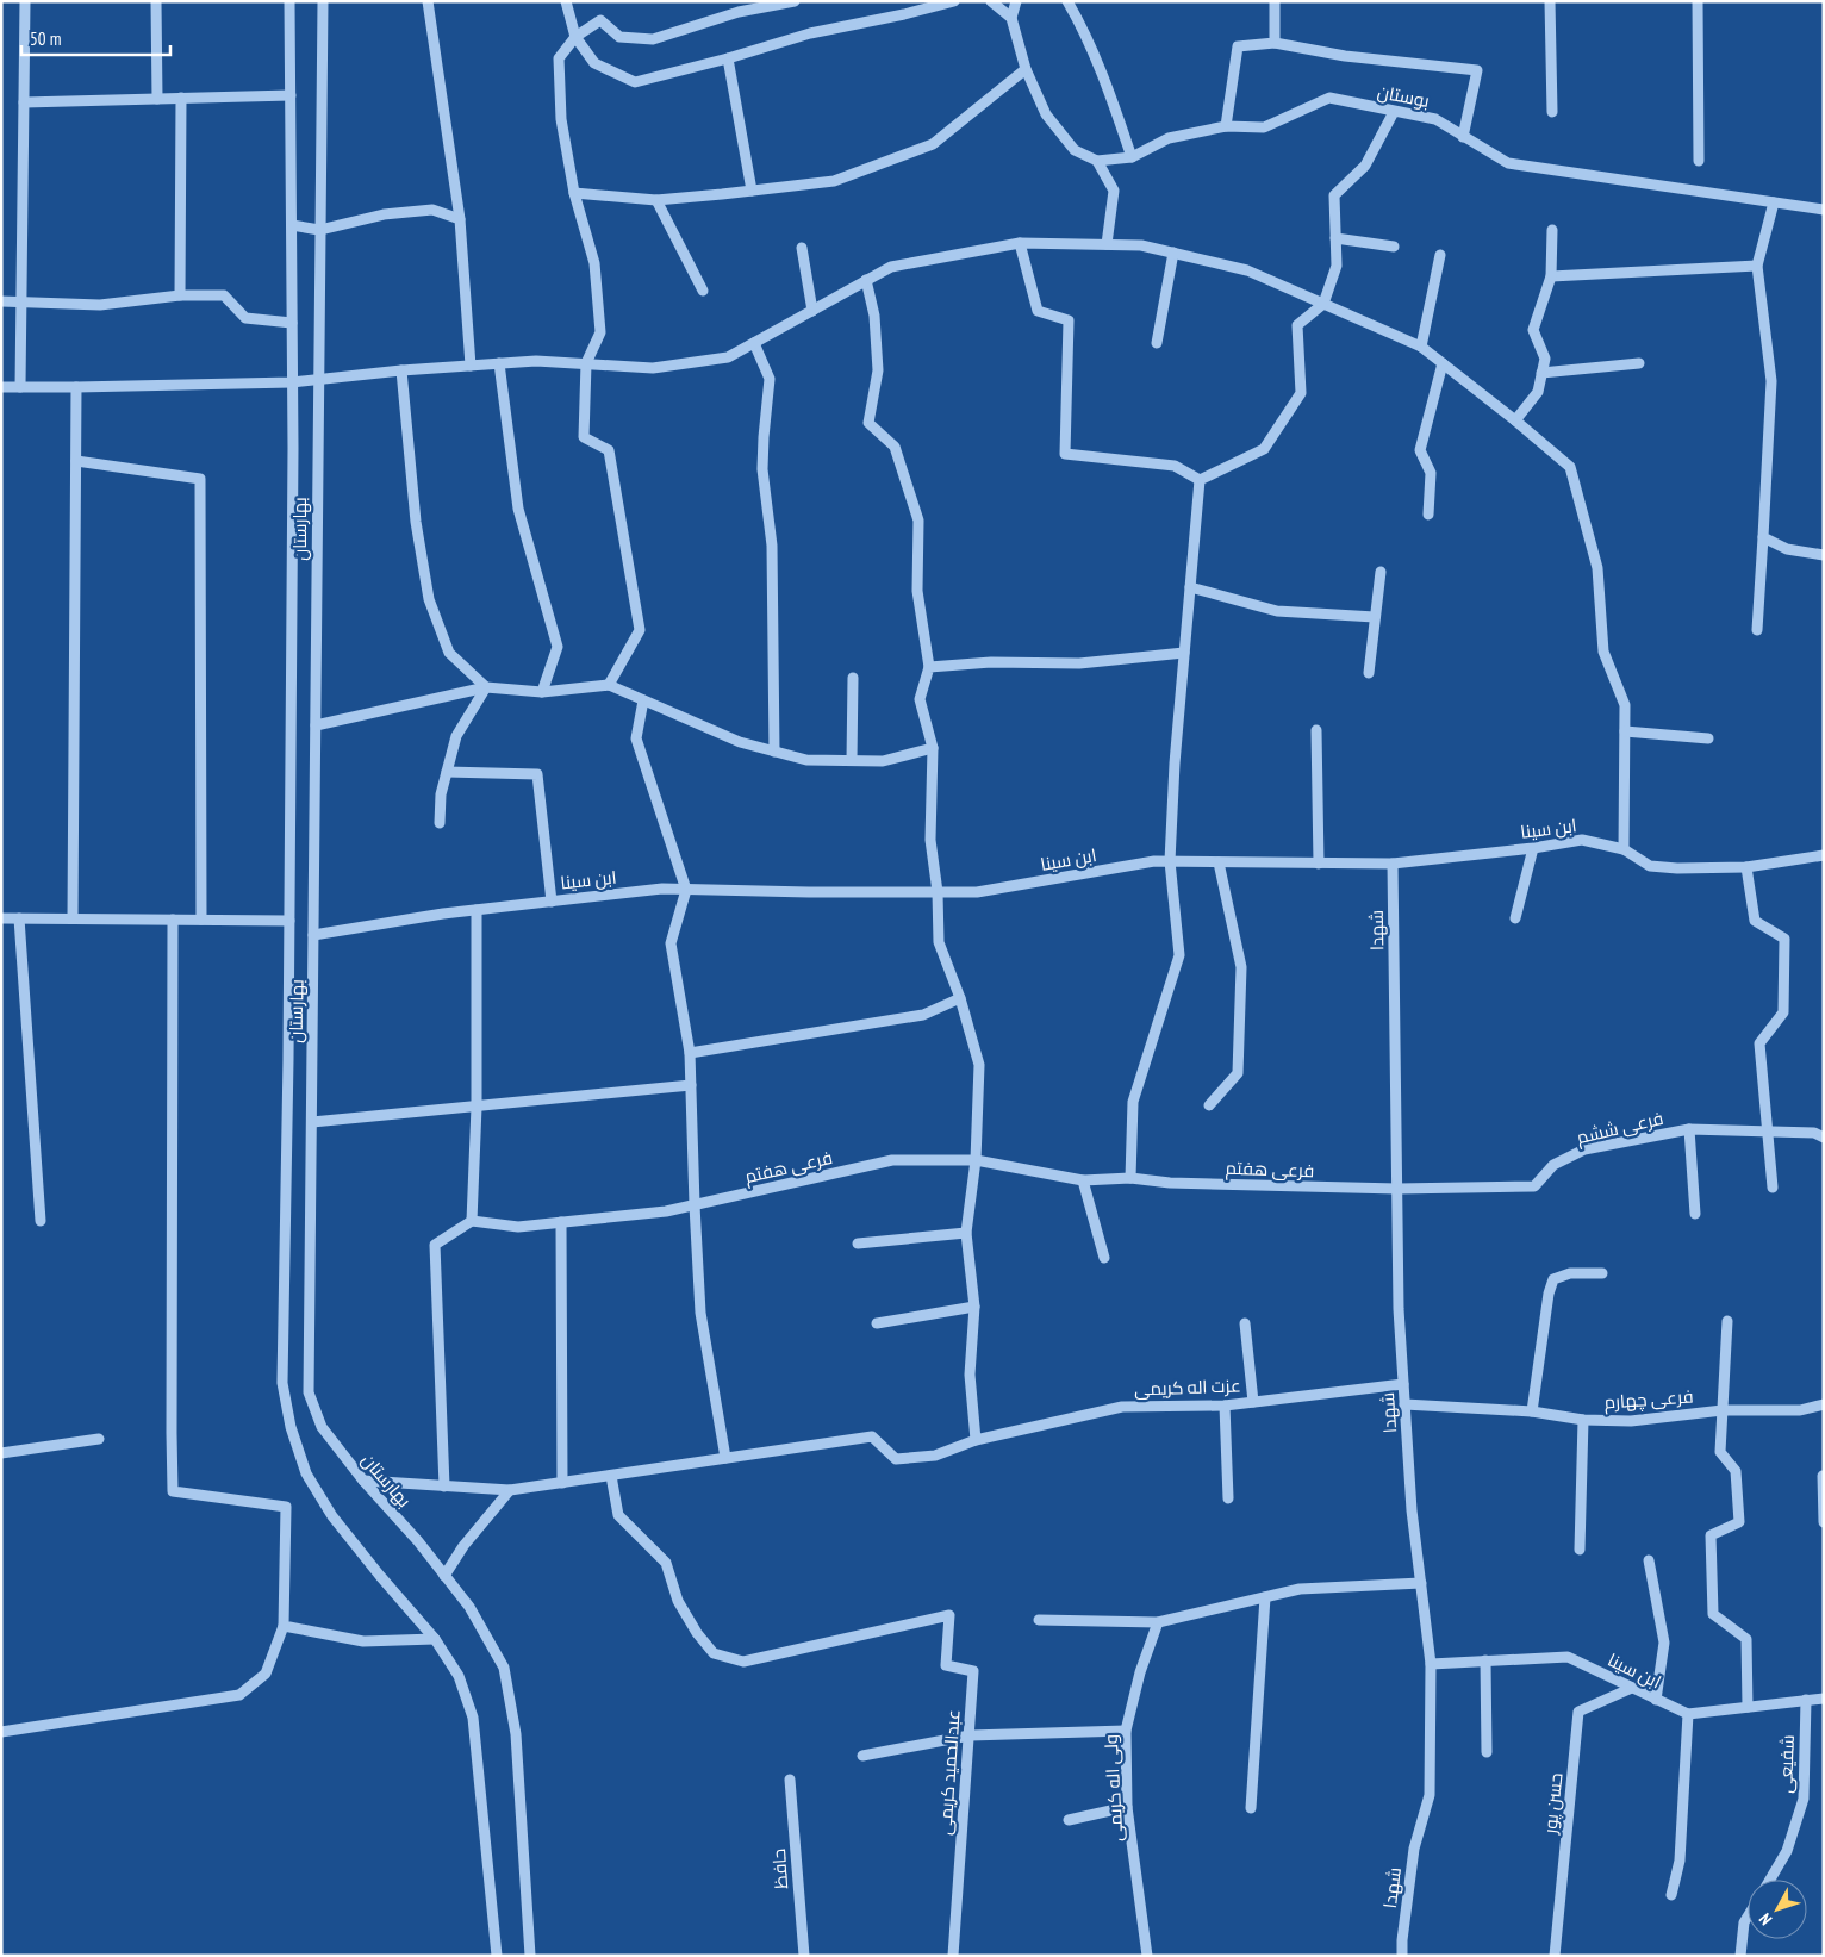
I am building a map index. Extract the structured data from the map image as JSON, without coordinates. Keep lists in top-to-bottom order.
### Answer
{
  "streets": {
    "street": [
      "بوستان",
      "بهارستان",
      "ابن سینا",
      "شهدا",
      "فرعی ششم",
      "فرعی هفتم",
      "عزت اله کریمی",
      "فرعی چهارم",
      "شفیعی",
      "عبدالحمید کریمی",
      "ولی اله کریمی",
      "حسن پور",
      "حافظ"
    ]
  },
  "crossings": [
    ["بهارستان", "ابن سینا"],
    ["ابن سینا", "شهدا"],
    ["ابن سینا", "حسن پور"],
    ["شهدا", "فرعی ششم"],
    ["شهدا", "فرعی هفتم"],
    ["شهدا", "عزت اله کریمی"],
    ["شهدا", "فرعی چهارم"],
    ["فرعی ششم", "فرعی هفتم"]
  ],
  "scale_bar": "50 m",
  "north": "bottom left"
}
